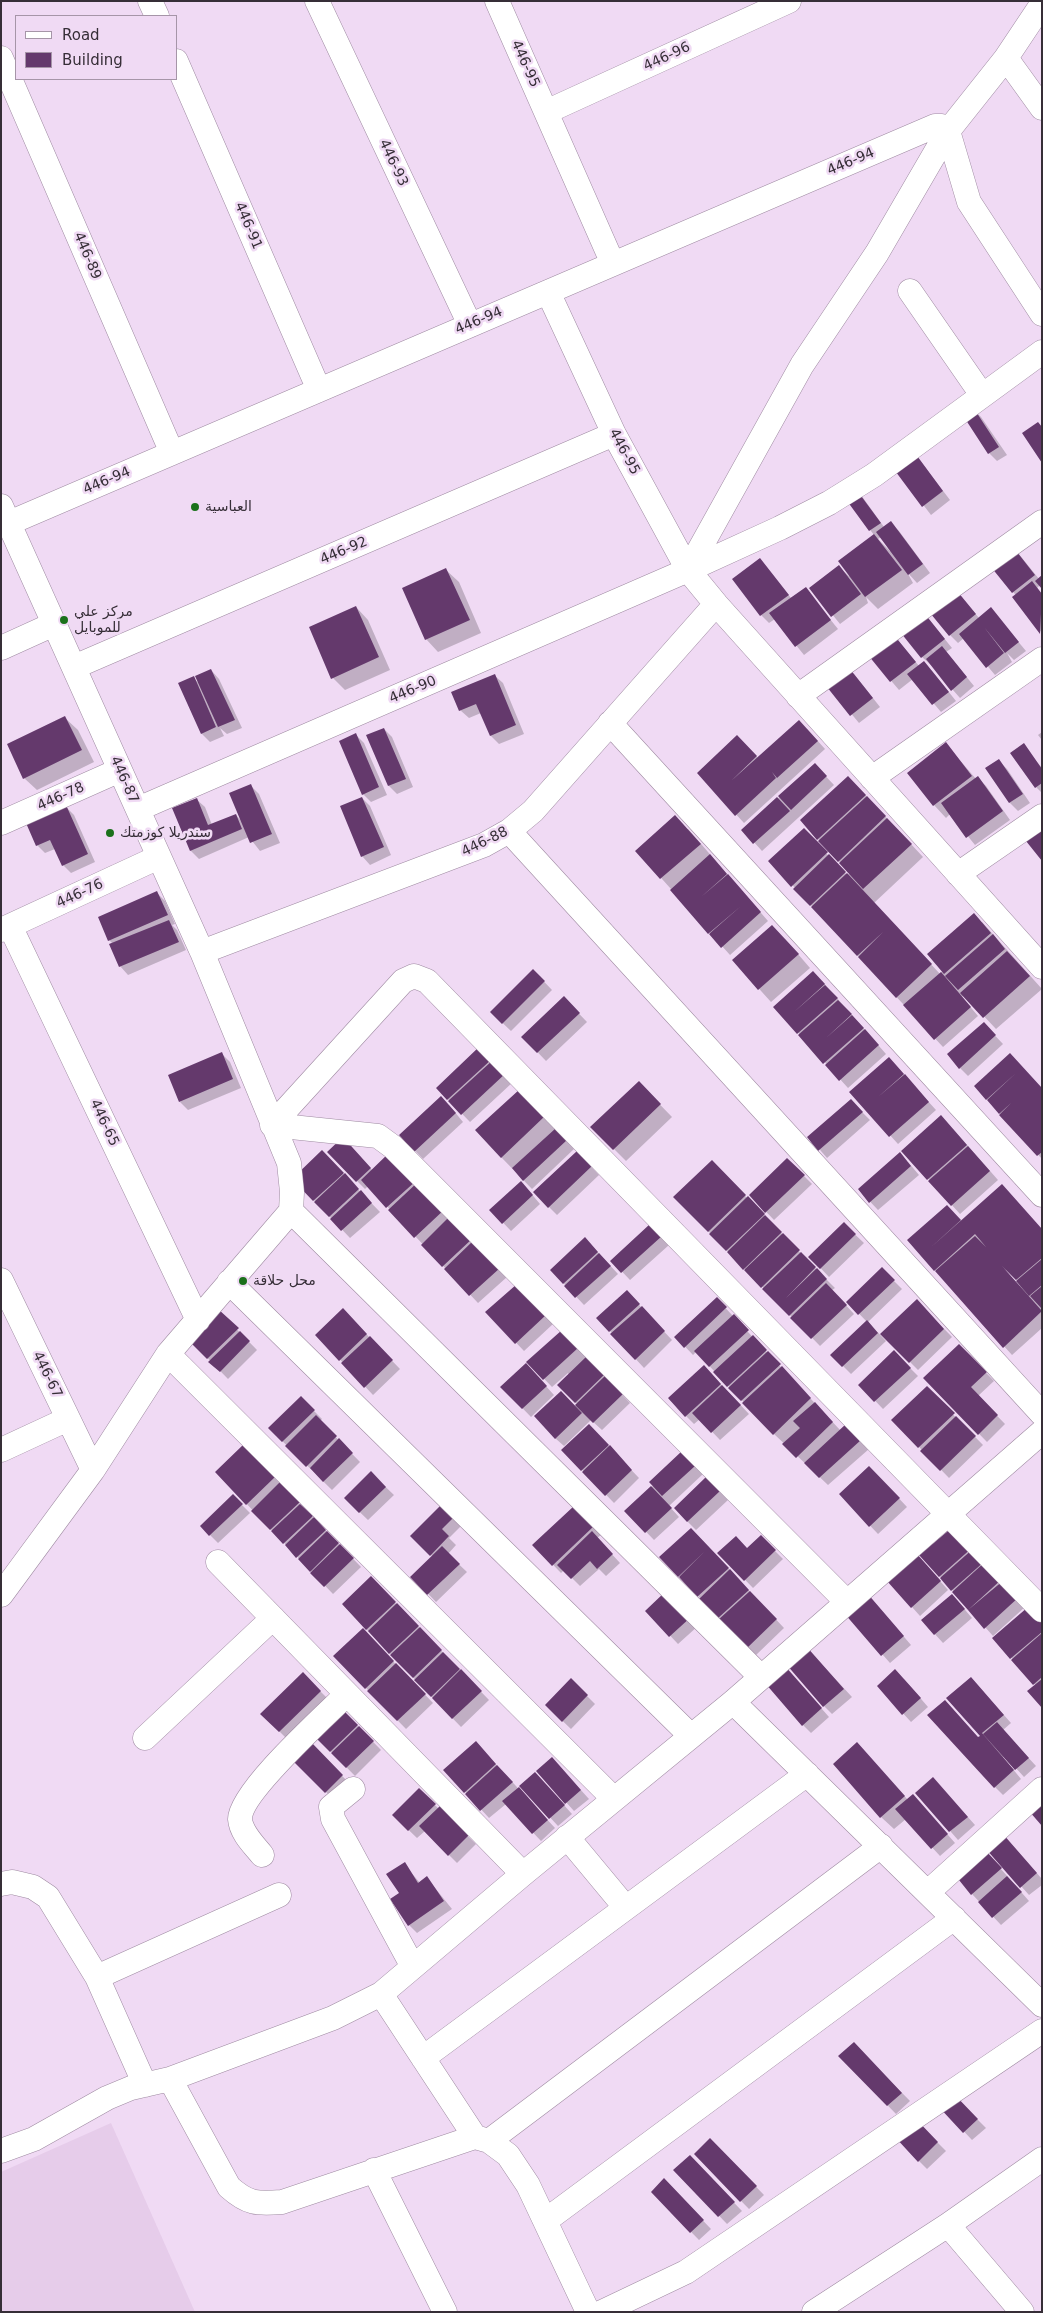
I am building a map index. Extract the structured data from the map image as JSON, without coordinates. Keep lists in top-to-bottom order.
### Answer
{
  "streets": {
    "street": [
      "446-96",
      "446-95",
      "446-94",
      "446-93",
      "446-91",
      "446-89",
      "446-92",
      "446-90",
      "446-87",
      "446-78",
      "446-88",
      "446-76",
      "446-65",
      "446-67"
    ]
  },
  "crossings": [
    ["446-96", "446-95"],
    ["446-95", "446-94"],
    ["446-95", "446-92"],
    ["446-95", "446-90"],
    ["446-95", "446-88"],
    ["446-94", "446-93"],
    ["446-94", "446-91"],
    ["446-94", "446-89"],
    ["446-94", "446-87"],
    ["446-92", "446-87"],
    ["446-90", "446-87"],
    ["446-87", "446-78"],
    ["446-87", "446-88"],
    ["446-87", "446-76"],
    ["446-76", "446-65"]
  ],
  "places": [
    "العباسية",
    "مركز علي للموبايل",
    "سندريلا كوزمتك",
    "محل حلاقة"
  ],
  "legend": ["Road", "Building"]
}
